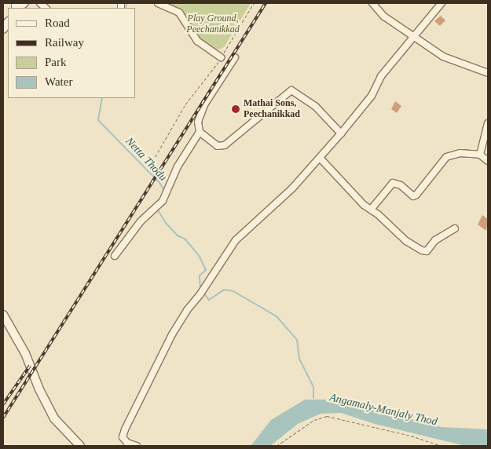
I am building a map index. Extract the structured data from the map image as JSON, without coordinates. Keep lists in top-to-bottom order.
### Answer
{
  "water": ["Netta Thodu", "Angamaly-Manjaly Thod"],
  "parks": ["Play Ground, Peechanikkad"],
  "places": ["Mathai Sons, Peechanikkad"],
  "legend": [
    "Road",
    "Railway",
    "Park",
    "Water"
  ]
}
